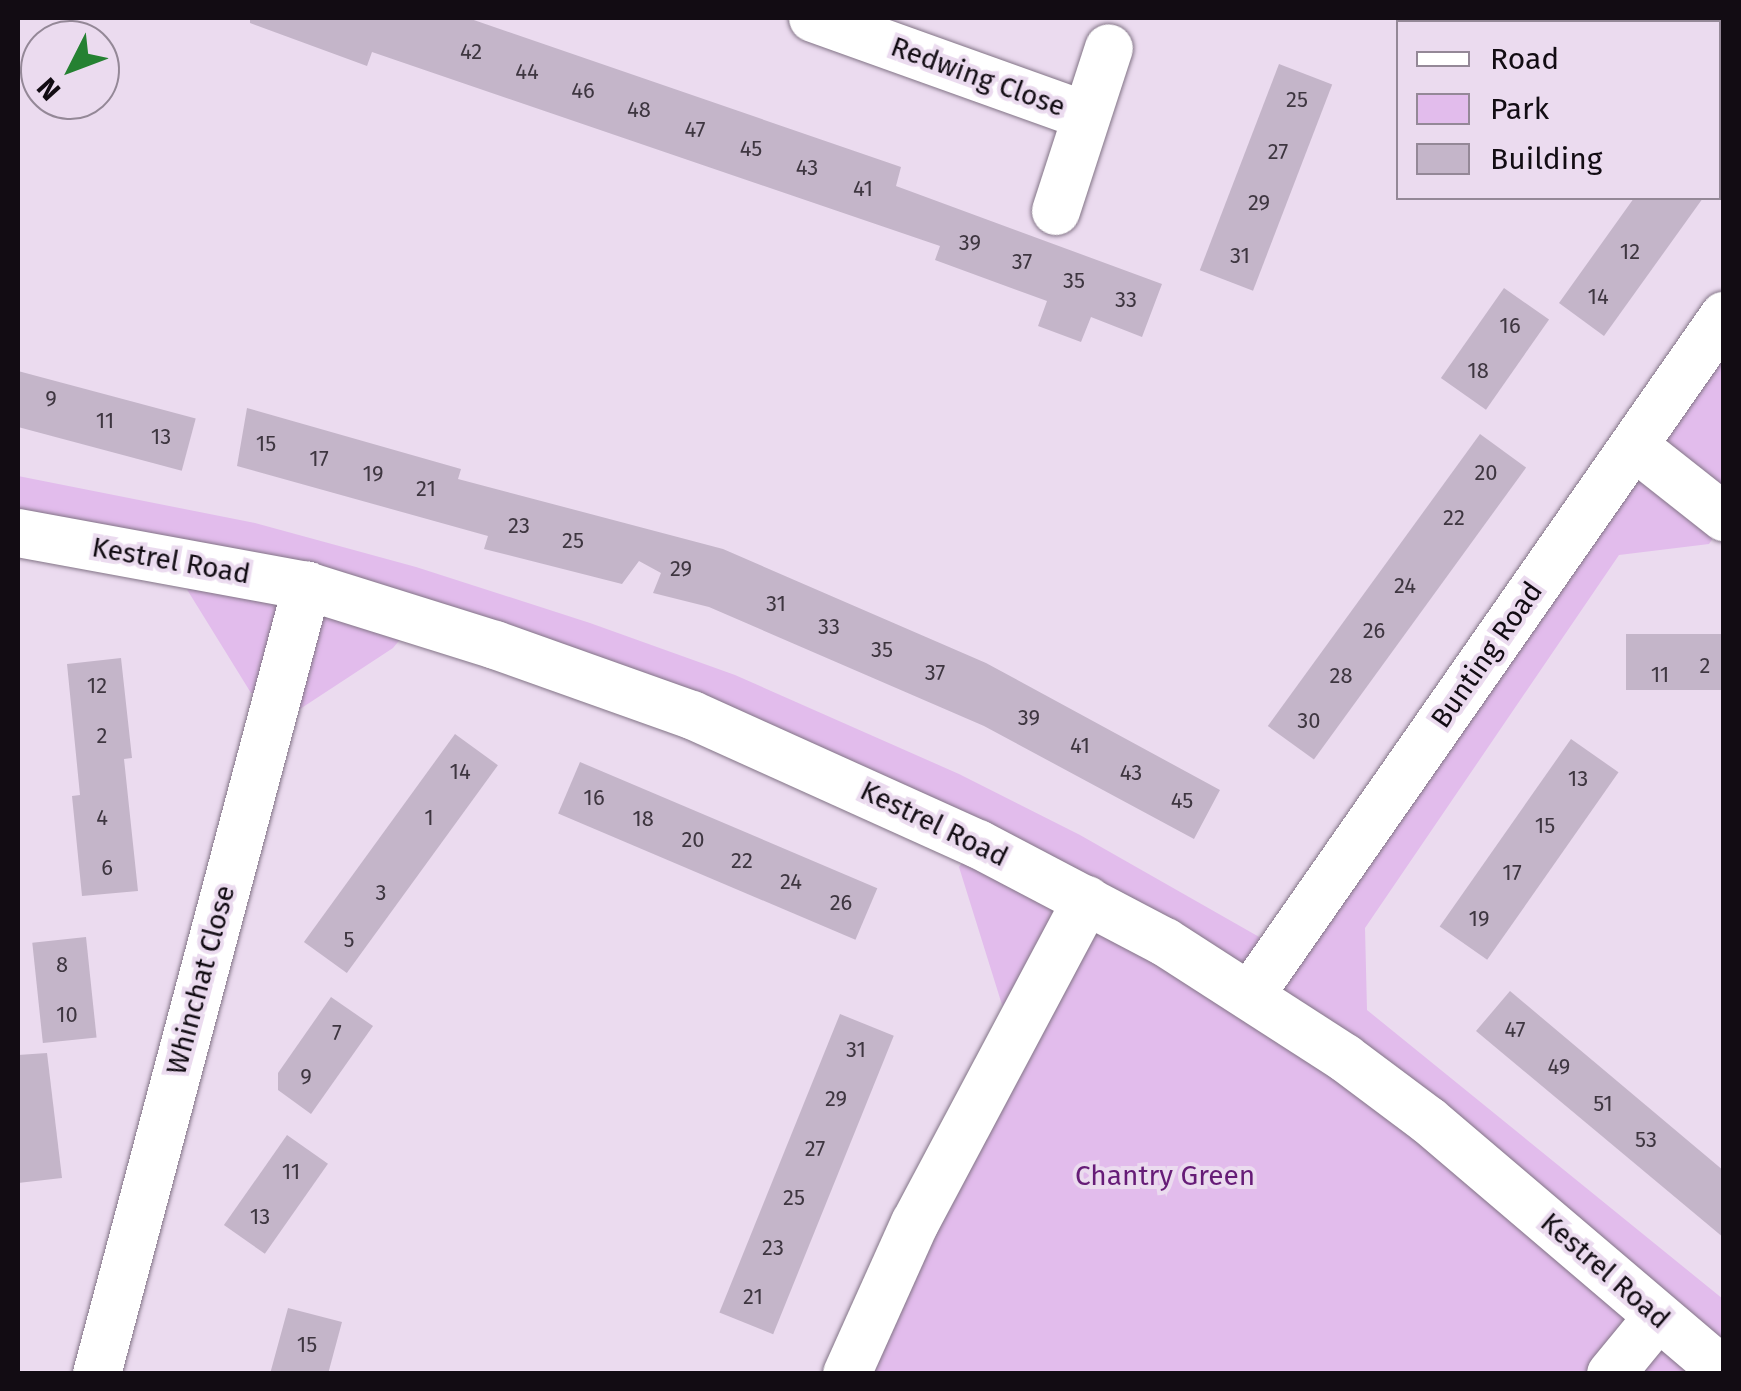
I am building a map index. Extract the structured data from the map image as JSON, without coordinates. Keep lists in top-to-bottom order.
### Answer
{
  "streets": {
    "street": [
      "Redwing Close",
      "Kestrel Road",
      "Bunting Road",
      "Whinchat Close"
    ]
  },
  "crossings": [
    ["Kestrel Road", "Bunting Road"],
    ["Kestrel Road", "Whinchat Close"]
  ],
  "parks": ["Chantry Green"],
  "house_numbers": [
    "42",
    "44",
    "46",
    "25",
    "48",
    "47",
    "45",
    "27",
    "43",
    "41",
    "29",
    "39",
    "12",
    "31",
    "37",
    "35",
    "14",
    "33",
    "16",
    "18",
    "9",
    "11",
    "13",
    "15",
    "17",
    "20",
    "19",
    "21",
    "22",
    "23",
    "25",
    "29",
    "24",
    "31",
    "33",
    "26",
    "35",
    "2",
    "37",
    "11",
    "28",
    "12",
    "39",
    "30",
    "2",
    "41",
    "14",
    "43",
    "13",
    "16",
    "45",
    "4",
    "1",
    "18",
    "15",
    "20",
    "22",
    "6",
    "17",
    "24",
    "3",
    "26",
    "19",
    "5",
    "8",
    "10",
    "47",
    "7",
    "31",
    "49",
    "9",
    "29",
    "51",
    "53",
    "27",
    "11",
    "25",
    "13",
    "23",
    "21",
    "15"
  ],
  "legend": ["Road", "Park", "Building"],
  "north": "bottom left"
}
